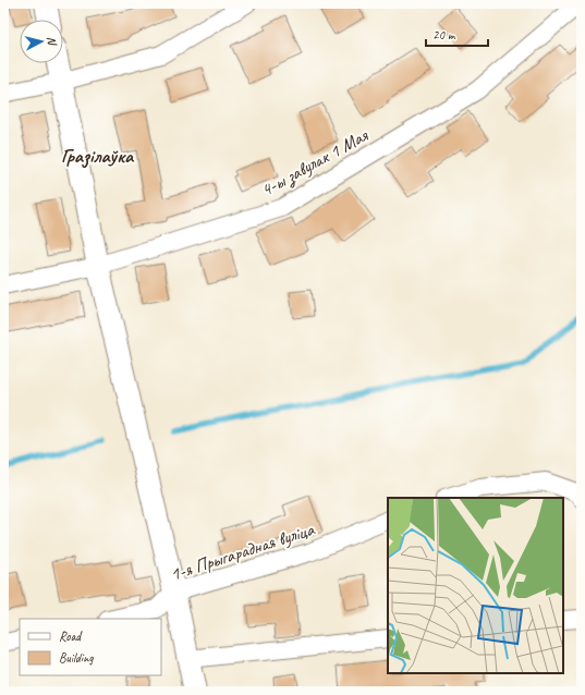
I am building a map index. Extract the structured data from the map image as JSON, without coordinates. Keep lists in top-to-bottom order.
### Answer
{
  "streets": {
    "street": ["4-ы завулак 1 Мая", "1-я Прыгарадная вуліца"]
  },
  "districts": ["Гразілаўка"],
  "legend": ["Road", "Building"],
  "scale_bar": "20 m",
  "north": "right"
}
